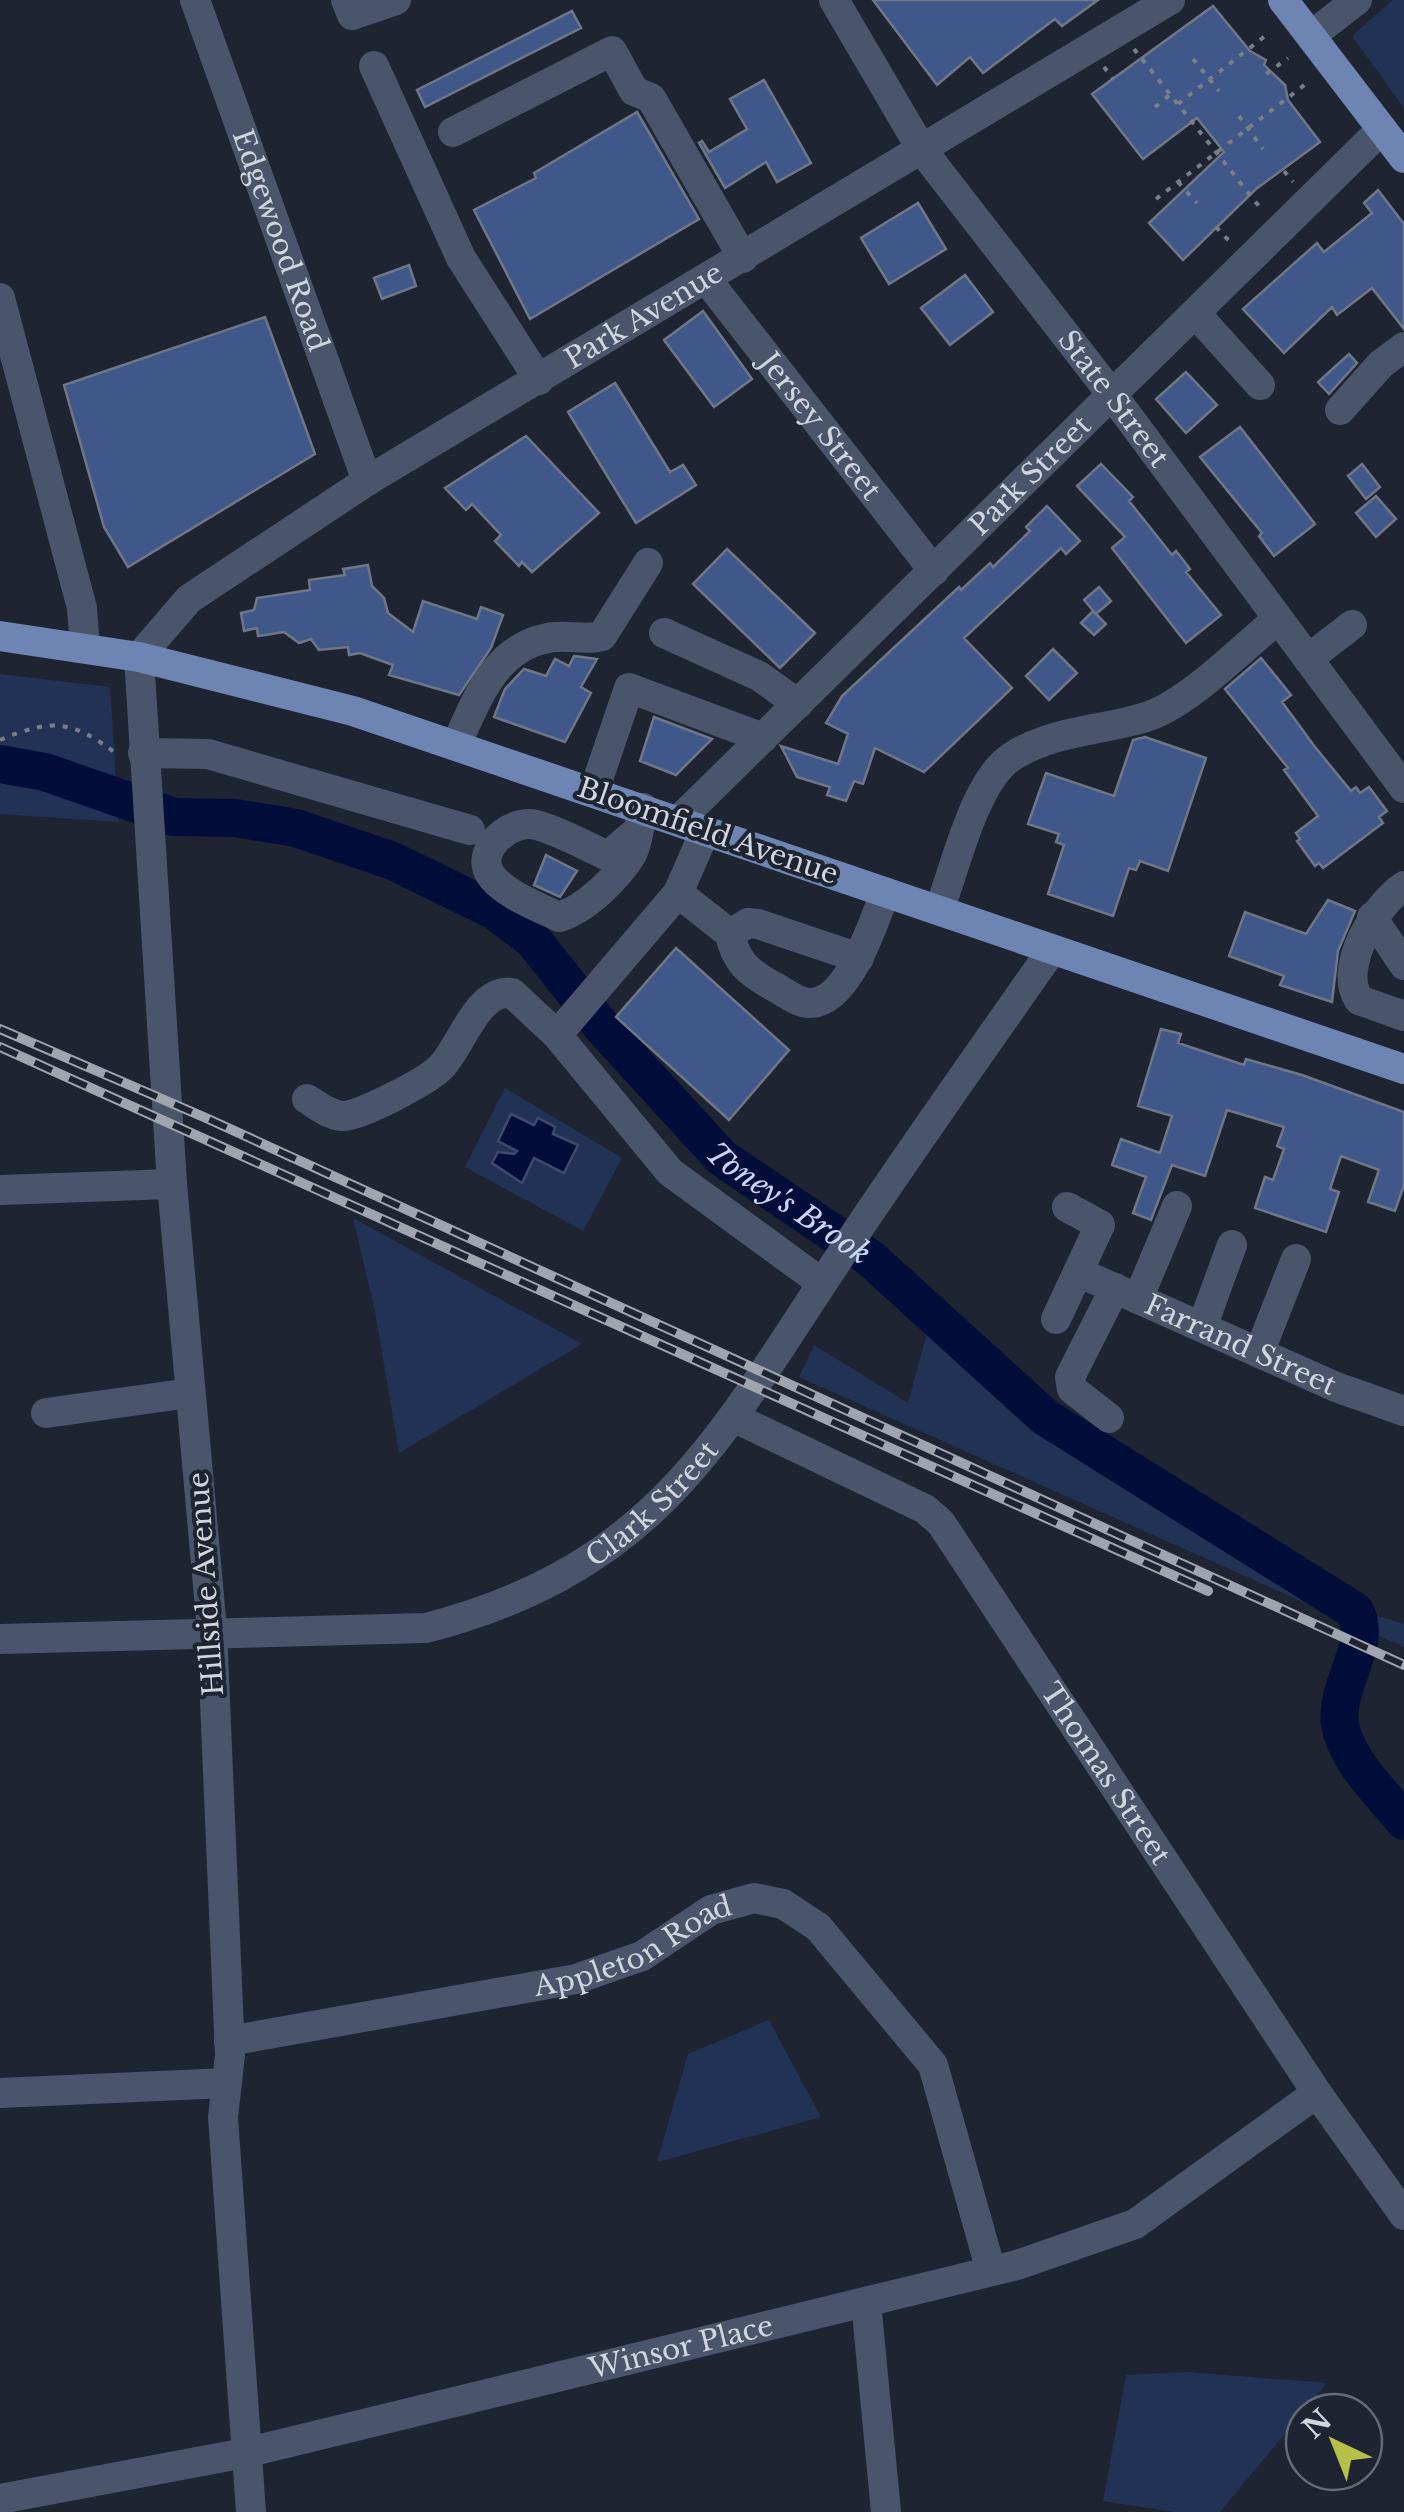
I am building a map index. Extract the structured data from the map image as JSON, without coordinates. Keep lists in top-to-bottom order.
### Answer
{
  "streets": {
    "main road": ["Bloomfield Avenue"],
    "street": [
      "Edgewood Road",
      "Park Avenue",
      "State Street",
      "Jersey Street",
      "Park Street",
      "Farrand Street",
      "Clark Street",
      "Hillside Avenue",
      "Thomas Street",
      "Appleton Road",
      "Winsor Place"
    ]
  },
  "crossings": [
    ["Edgewood Road", "Park Avenue"],
    ["Park Avenue", "State Street"],
    ["Park Avenue", "Jersey Street"],
    ["Park Avenue", "Bloomfield Avenue"],
    ["Park Avenue", "Hillside Avenue"],
    ["State Street", "Park Street"],
    ["Jersey Street", "Park Street"],
    ["Park Street", "Bloomfield Avenue"],
    ["Bloomfield Avenue", "Clark Street"],
    ["Bloomfield Avenue", "Hillside Avenue"],
    ["Clark Street", "Hillside Avenue"],
    ["Clark Street", "Thomas Street"],
    ["Hillside Avenue", "Appleton Road"],
    ["Hillside Avenue", "Winsor Place"],
    ["Thomas Street", "Winsor Place"],
    ["Appleton Road", "Winsor Place"]
  ],
  "water": ["Toney's Brook"],
  "north": "top left"
}
